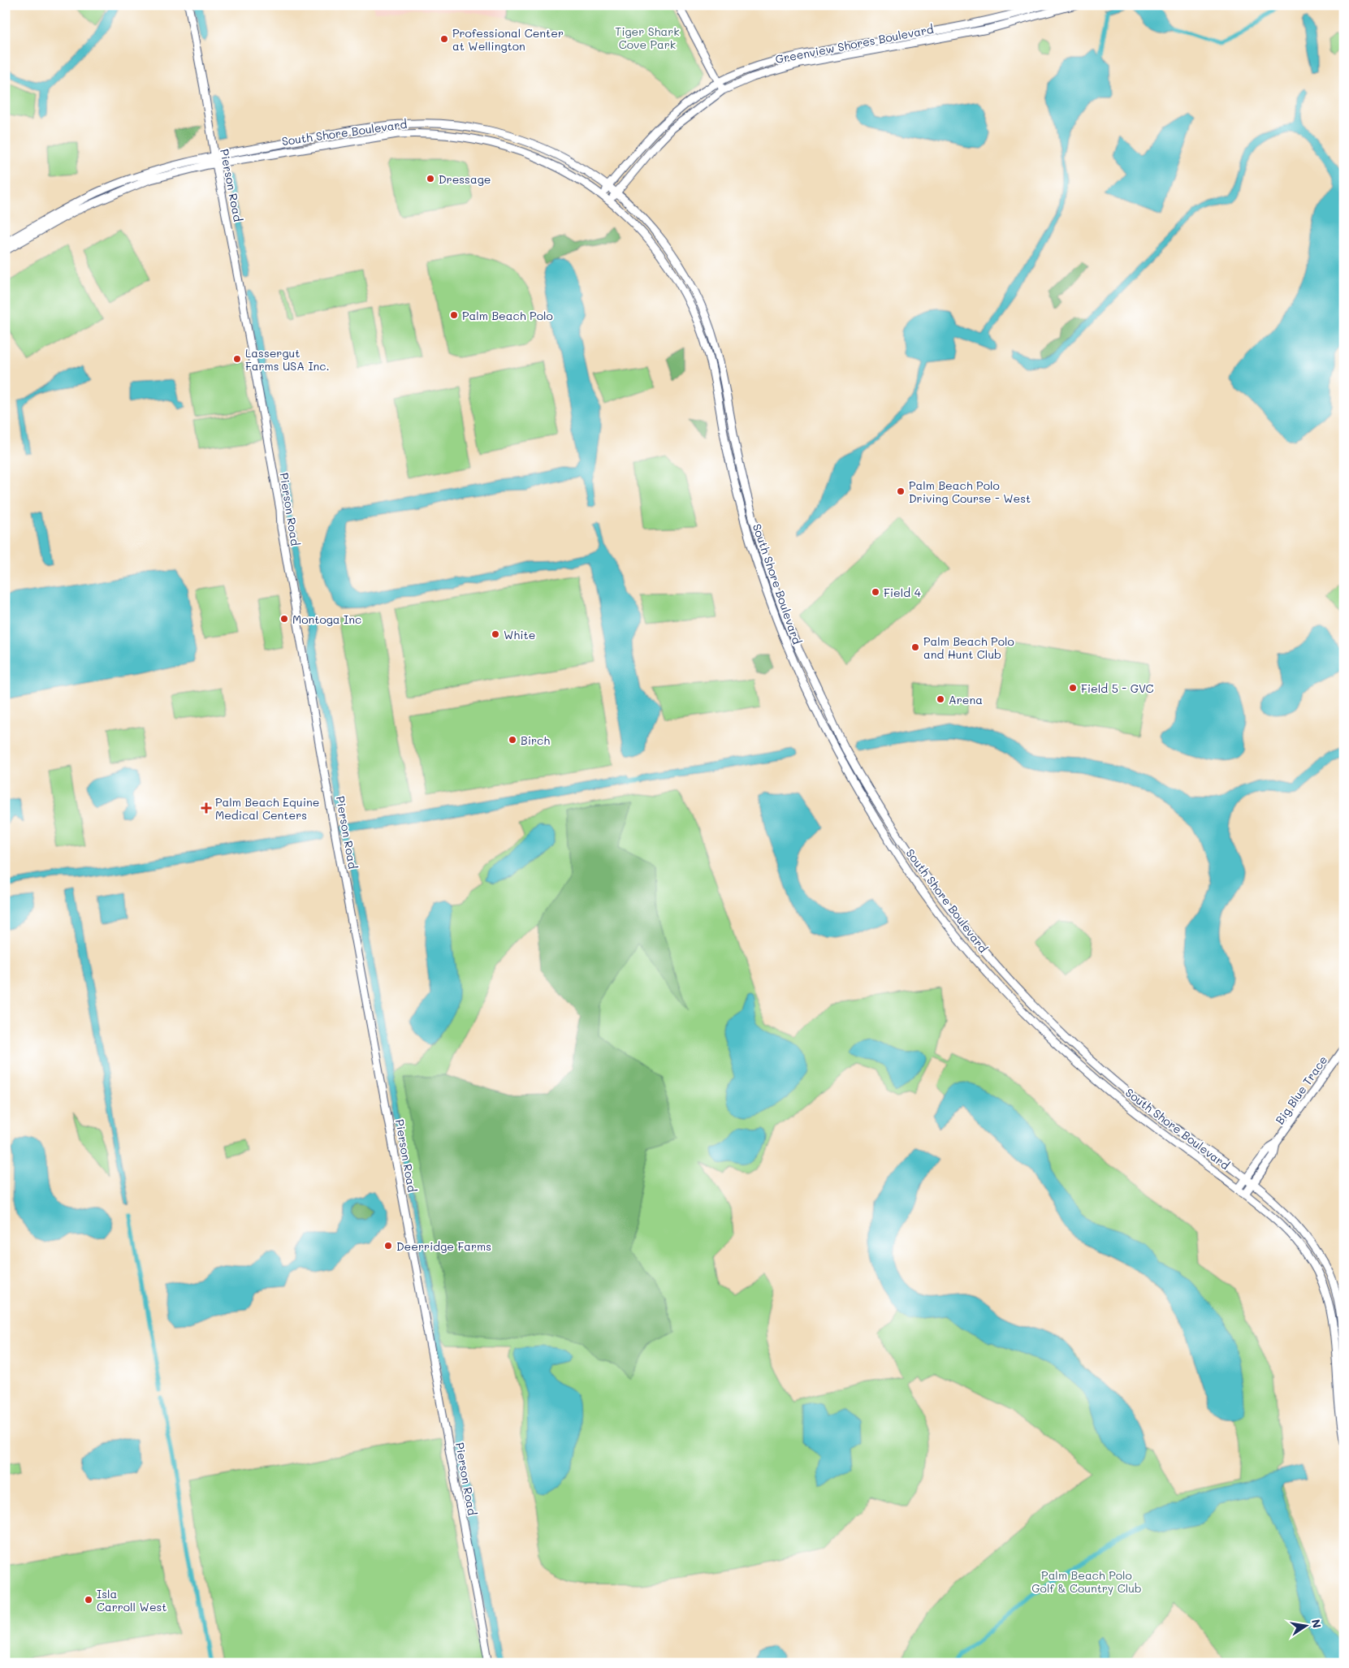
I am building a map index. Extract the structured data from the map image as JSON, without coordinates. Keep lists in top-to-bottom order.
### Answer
{
  "streets": {
    "street": [
      "Greenview Shores Boulevard",
      "South Shore Boulevard",
      "Pierson Road",
      "Big Blue Trace"
    ]
  },
  "crossings": [
    ["Greenview Shores Boulevard", "South Shore Boulevard"],
    ["South Shore Boulevard", "Pierson Road"],
    ["South Shore Boulevard", "Big Blue Trace"]
  ],
  "parks": ["Tiger Shark Cove Park", "Palm Beach Polo Golf & Country Club"],
  "places": {
    "other": [
      "Professional Center at Wellington",
      "Dressage",
      "Palm Beach Polo",
      "Lassergut Farms USA Inc.",
      "Palm Beach Polo Driving Course - West",
      "Field 4",
      "Montoga Inc",
      "White",
      "Palm Beach Polo and Hunt Club",
      "Field 5 - GVC",
      "Arena",
      "Birch",
      "Deerridge Farms",
      "Isla Carroll West"
    ],
    "health": ["Palm Beach Equine Medical Centers"]
  },
  "north": "right"
}
